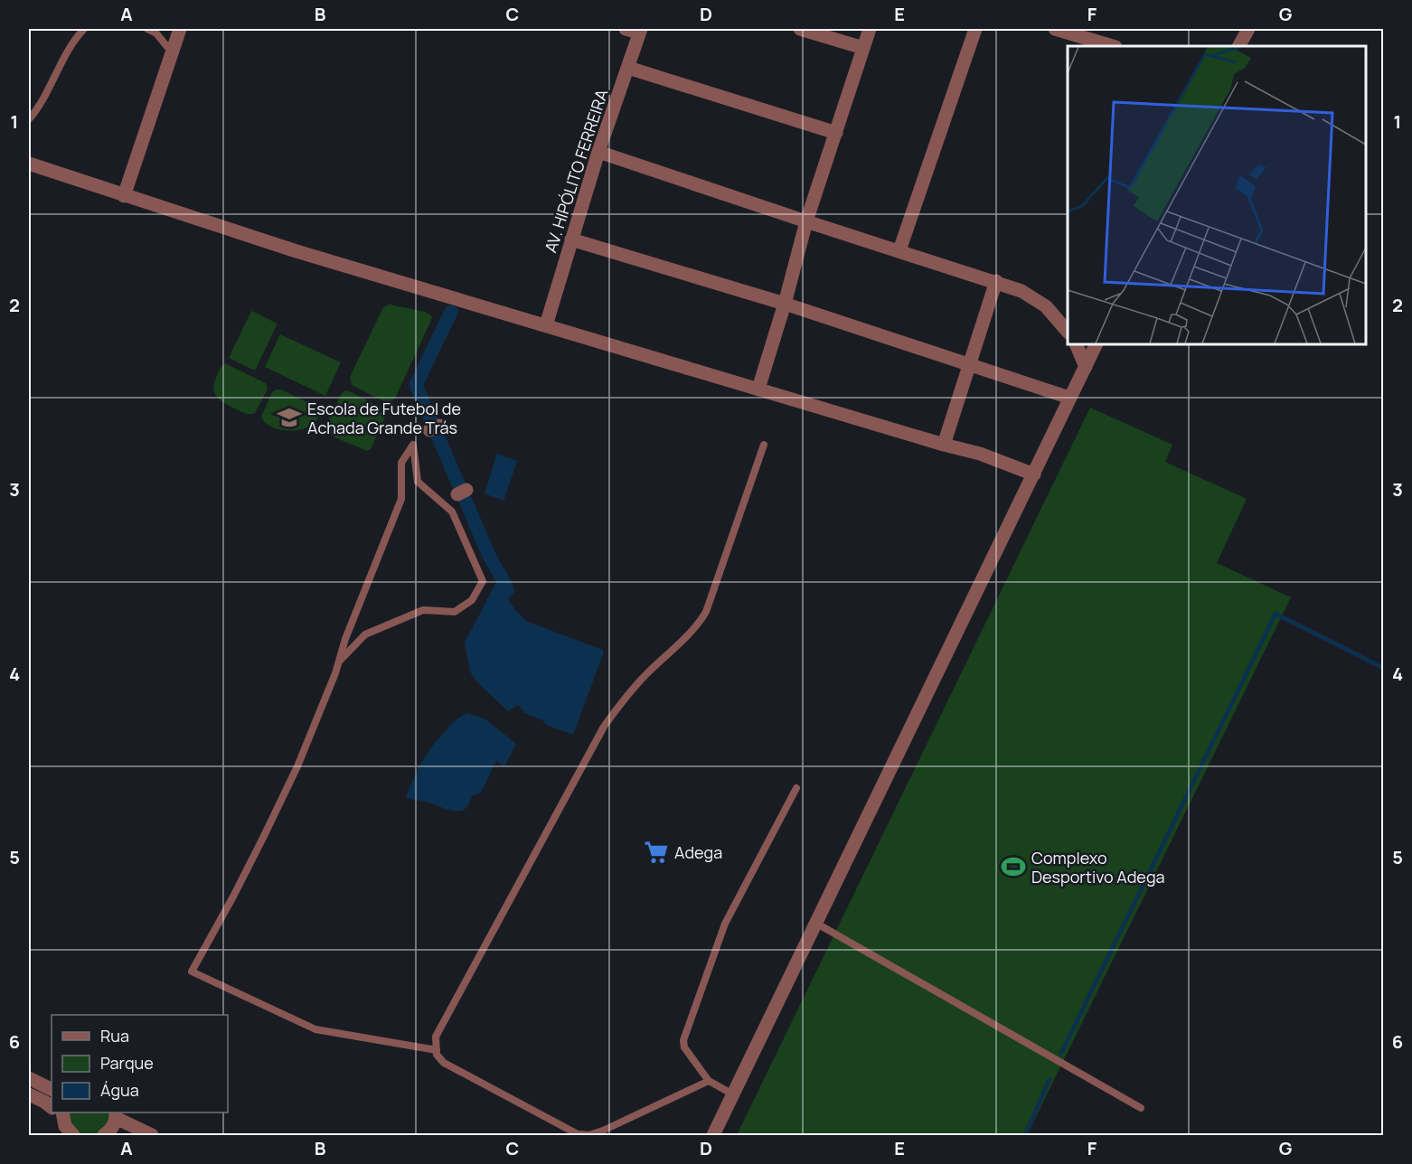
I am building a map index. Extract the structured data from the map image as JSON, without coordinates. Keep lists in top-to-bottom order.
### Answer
{
  "streets": {
    "street": ["AV. HIPÓLITO FERREIRA"]
  },
  "places": {
    "school or university": ["Escola de Futebol de Achada Grande Trás"],
    "supermarket": ["Adega"],
    "sports": ["Complexo Desportivo Adega"]
  },
  "legend": ["Rua", "Parque", "Água"],
  "grid": {
    "columns": [
      "A",
      "B",
      "C",
      "D",
      "E",
      "F",
      "G"
    ],
    "rows": [
      "1",
      "2",
      "3",
      "4",
      "5",
      "6"
    ]
  }
}
